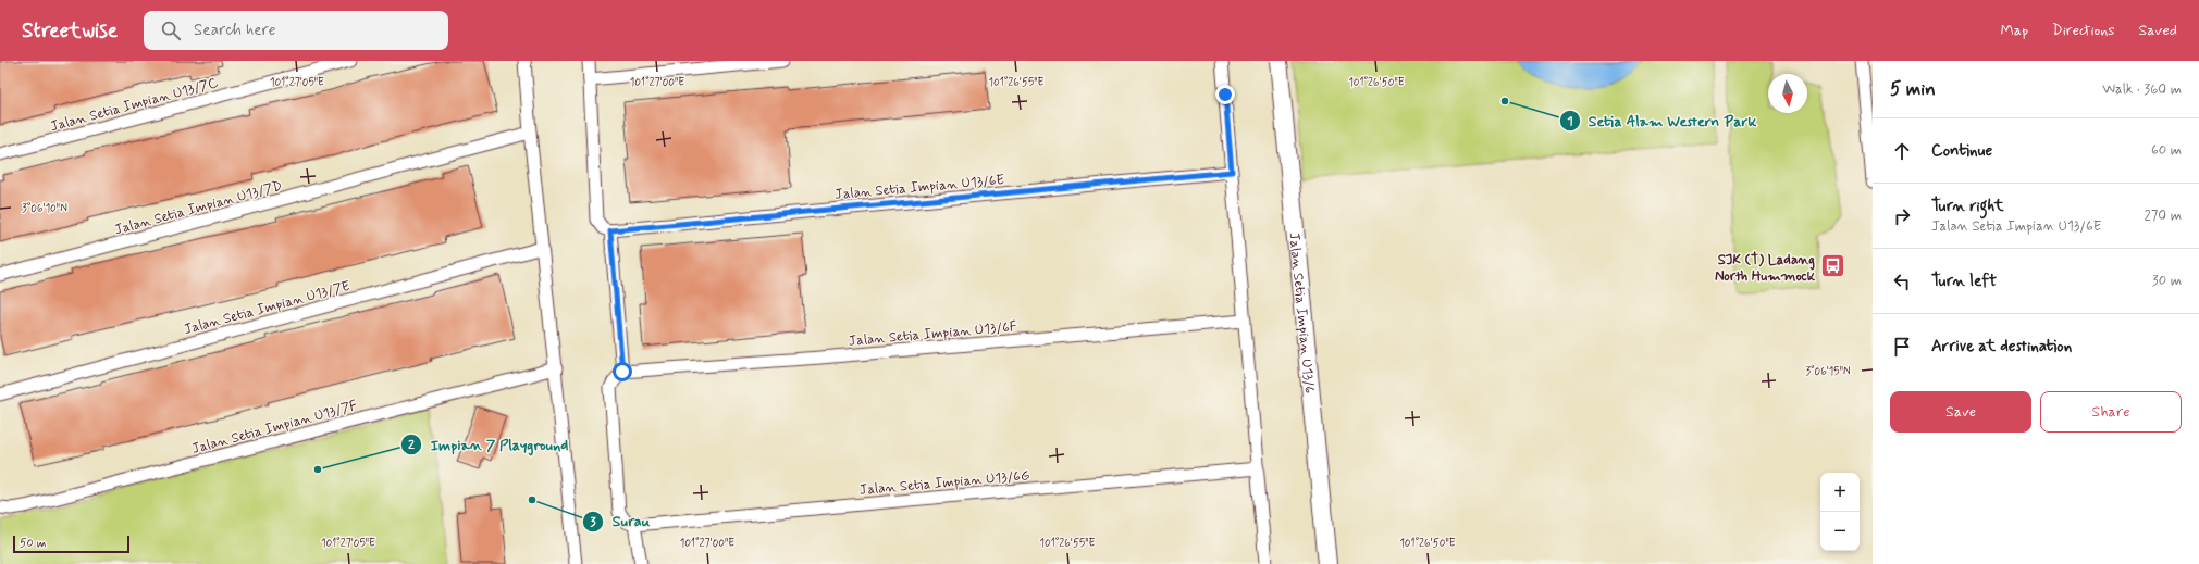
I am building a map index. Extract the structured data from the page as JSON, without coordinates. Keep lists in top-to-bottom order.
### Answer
{
  "streets": {
    "street": [
      "Jalan Setia Impian U13/7C",
      "Jalan Setia Impian U13/6E",
      "Jalan Setia Impian U13/7D",
      "Jalan Setia Impian U13/7E",
      "Jalan Setia Impian U13/6",
      "Jalan Setia Impian U13/6F",
      "Jalan Setia Impian U13/7F",
      "Jalan Setia Impian U13/6G"
    ]
  },
  "places": {
    "other": ["Setia Alam Western Park", "Impian 7 Playground", "Surau"],
    "bus stop": ["SJK (T) Ladang North Hummock"]
  },
  "scale_bar": "50 m",
  "north": "bottom",
  "page": {
    "header": "Streetwise",
    "search": "Search here",
    "nav": ["Map", "Directions", "Saved"],
    "heading": ["5 min", "Walk · 360 m"],
    "list": [
      ["Continue", "60 m"],
      ["Turn right", "Jalan Setia Impian U13/6E", "270 m"],
      ["Turn left", "30 m"],
      "Arrive at destination"
    ],
    "buttons": ["Save", "Share"],
    "map_buttons": ["+", "−"],
    "scale": "50 m"
  },
  "coordinates": [
    "101°27'05\"E",
    "101°27'00\"E",
    "101°26'55\"E",
    "101°26'50\"E",
    "3°06'10\"N",
    "3°06'15\"N"
  ]
}
